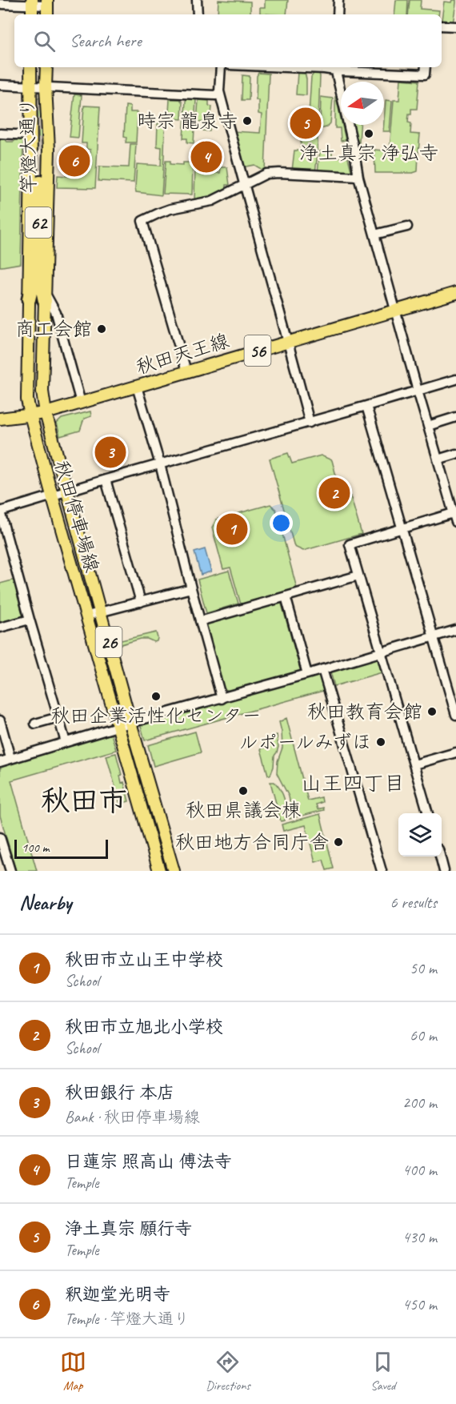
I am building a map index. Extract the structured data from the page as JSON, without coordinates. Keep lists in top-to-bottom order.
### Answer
{
  "streets": {
    "highway": ["62"],
    "main road": [
      "竿燈大通り",
      "56",
      "秋田天王線",
      "秋田停車場線",
      "26"
    ]
  },
  "crossings": [
    ["竿燈大通り", "62"],
    ["竿燈大通り", "秋田停車場線"],
    ["竿燈大通り", "26"],
    ["62", "秋田停車場線"],
    ["62", "26"],
    ["56", "秋田天王線"],
    ["56", "秋田停車場線"],
    ["秋田天王線", "秋田停車場線"],
    ["秋田天王線", "26"],
    ["秋田停車場線", "26"]
  ],
  "districts": ["山王四丁目", "秋田市"],
  "places": [
    "時宗 龍泉寺",
    "浄土真宗 浄弘寺",
    "商工会館",
    "秋田企業活性化センター",
    "秋田教育会館",
    "ルポールみずほ",
    "秋田県議会棟",
    "秋田地方合同庁舎"
  ],
  "scale_bar": "100 m",
  "north": "left",
  "page": {
    "search": "Search here",
    "pins": [
      "5",
      "4",
      "6",
      "3",
      "2",
      "1"
    ],
    "scale": "100 m",
    "heading": ["Nearby", "6 results"],
    "list": [
      {
        "mark": "1",
        "name": "秋田市立山王中学校",
        "note": "School",
        "value": "50 m"
      },
      {
        "mark": "2",
        "name": "秋田市立旭北小学校",
        "note": "School",
        "value": "60 m"
      },
      {
        "mark": "3",
        "name": "秋田銀行 本店",
        "note": "Bank · 秋田停車場線",
        "value": "200 m"
      },
      {
        "mark": "4",
        "name": "日蓮宗 照高山 傅法寺",
        "note": "Temple",
        "value": "400 m"
      },
      {
        "mark": "5",
        "name": "浄土真宗 願行寺",
        "note": "Temple",
        "value": "430 m"
      },
      {
        "mark": "6",
        "name": "釈迦堂光明寺",
        "note": "Temple · 竿燈大通り",
        "value": "450 m"
      }
    ],
    "nav": ["Map", "Directions", "Saved"]
  }
}
